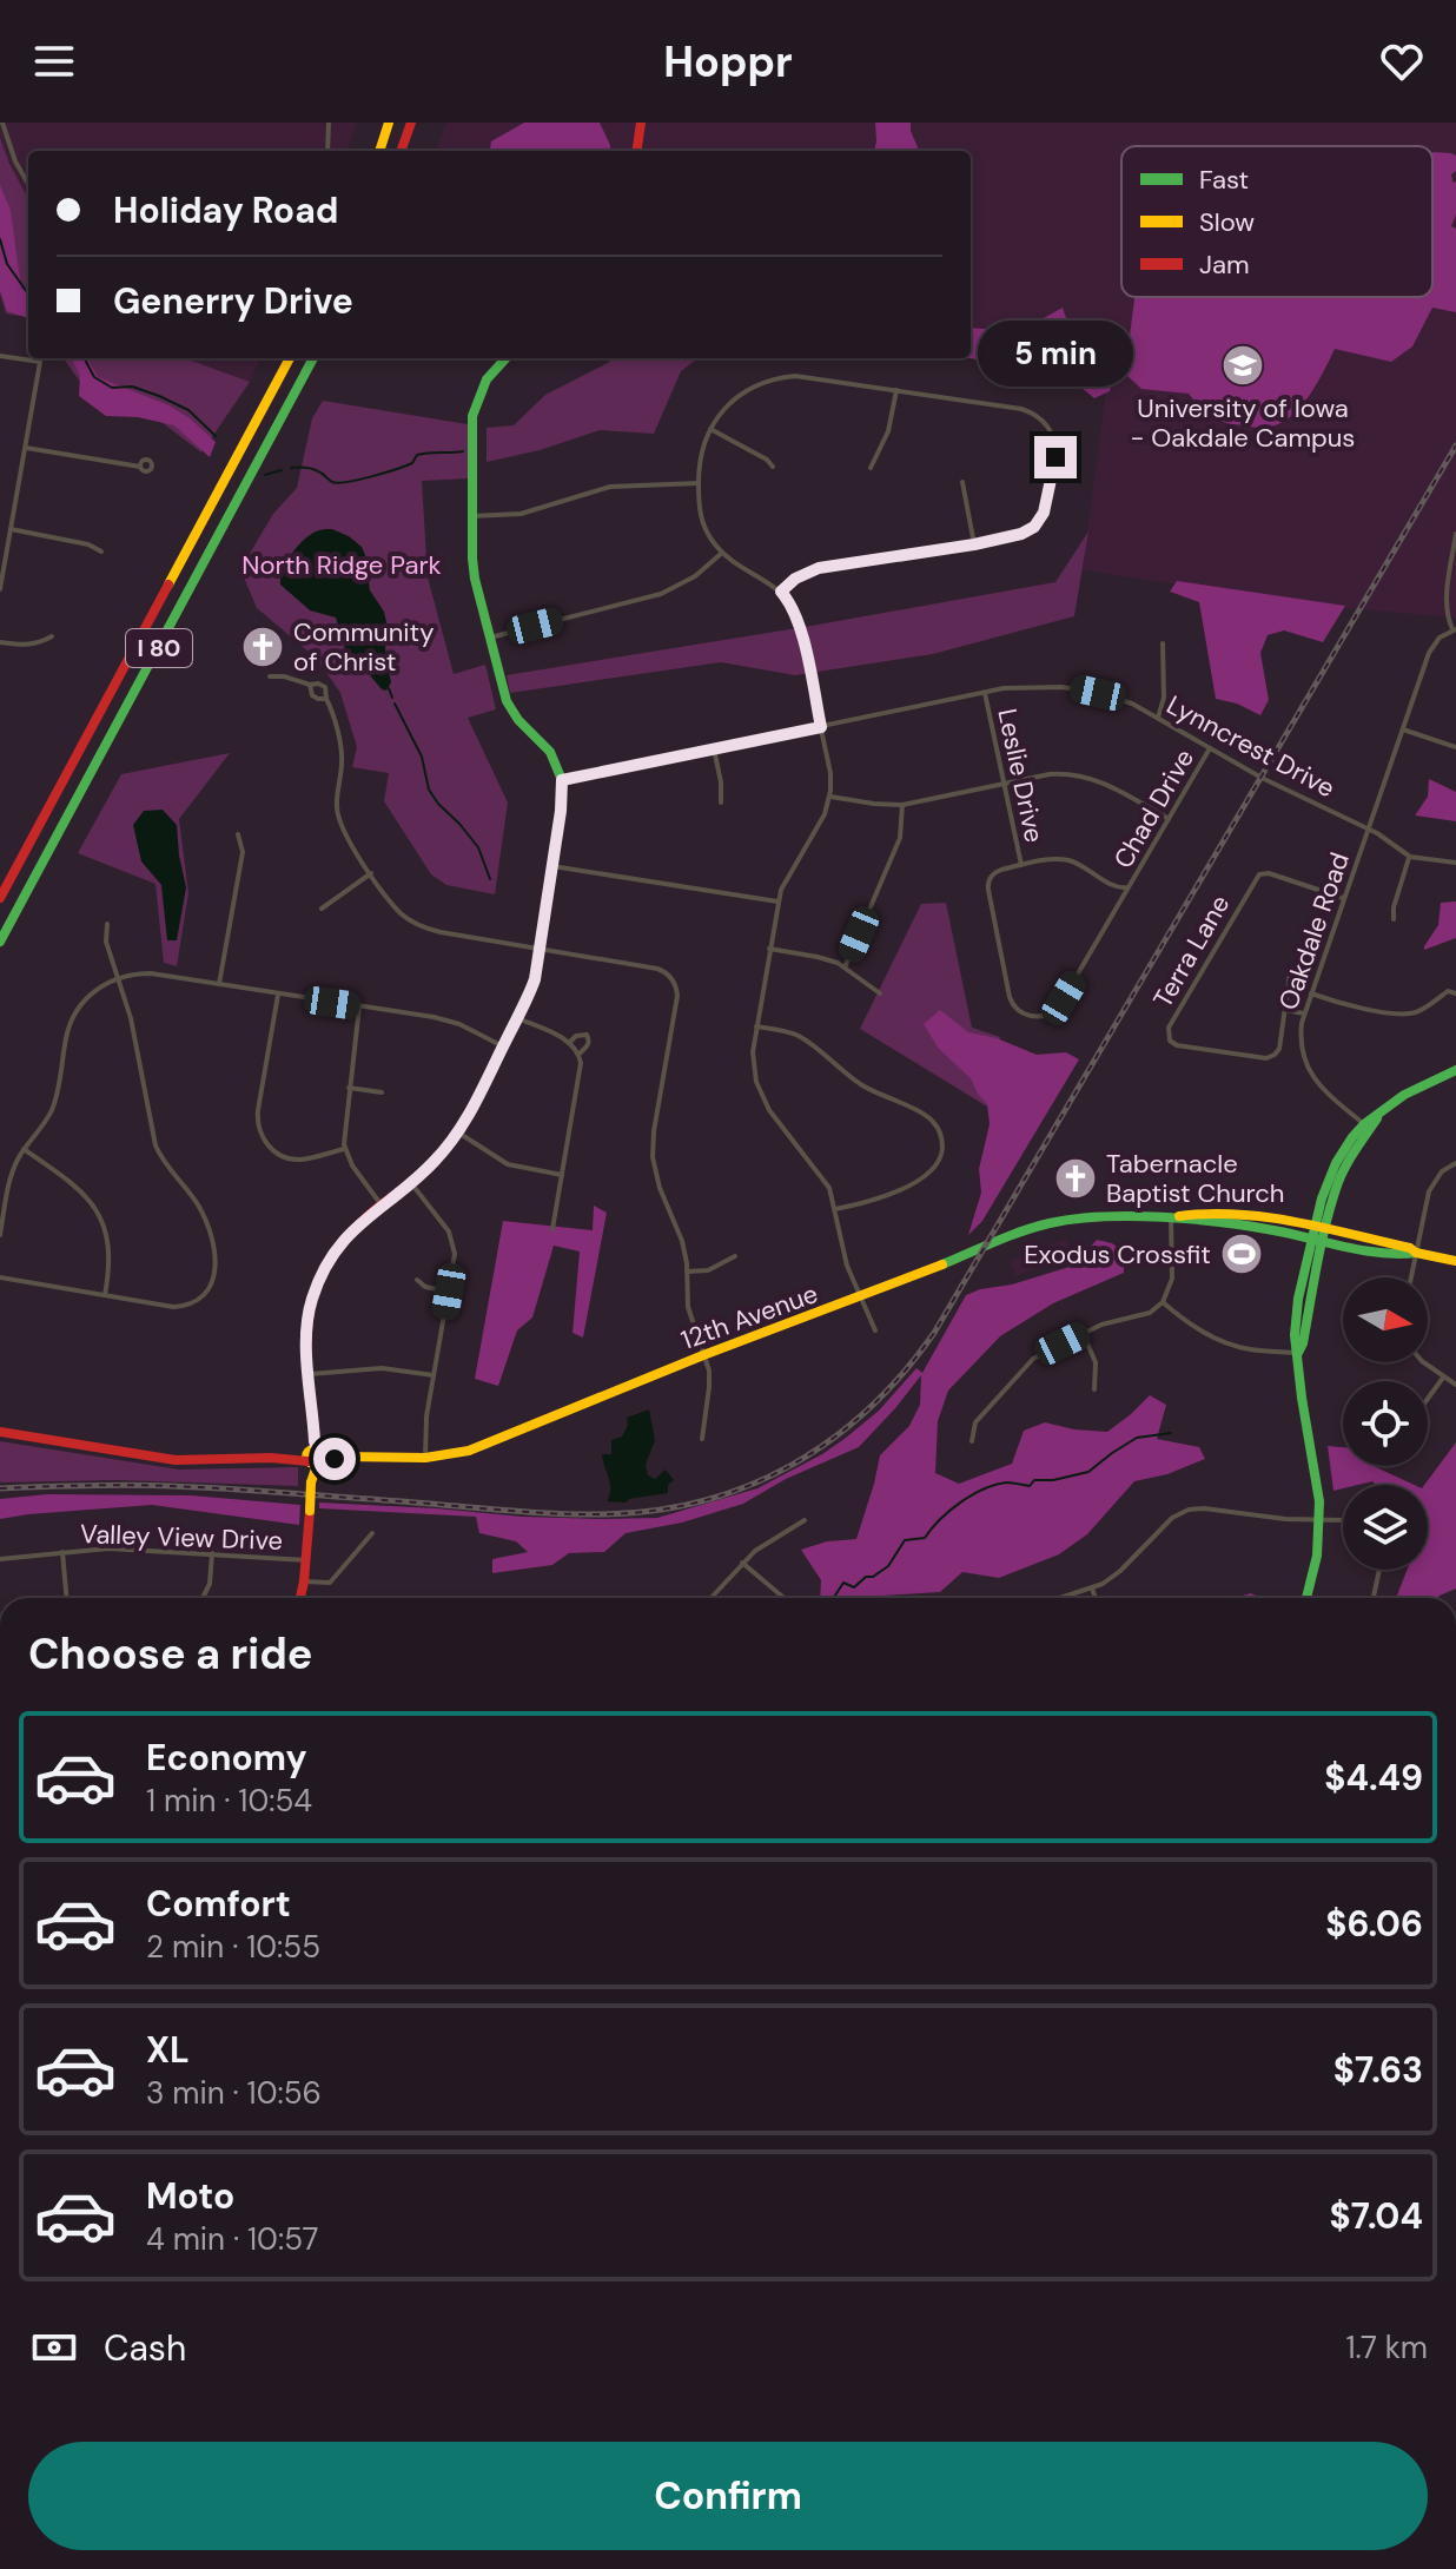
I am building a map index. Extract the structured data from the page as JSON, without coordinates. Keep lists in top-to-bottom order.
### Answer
{
  "streets": {
    "main road": ["I 80", "12th Avenue"],
    "street": [
      "Lynncrest Drive",
      "Leslie Drive",
      "Chad Drive",
      "Oakdale Road",
      "Terra Lane",
      "Valley View Drive"
    ]
  },
  "crossings": [
    ["Lynncrest Drive", "Leslie Drive"],
    ["Lynncrest Drive", "Chad Drive"],
    ["Lynncrest Drive", "Oakdale Road"],
    ["Leslie Drive", "Chad Drive"],
    ["Oakdale Road", "Terra Lane"]
  ],
  "parks": ["North Ridge Park"],
  "places": {
    "school or university": ["University of Iowa - Oakdale Campus"],
    "church": ["Community of Christ", "Tabernacle Baptist Church"],
    "sports": ["Exodus Crossfit"]
  },
  "legend": ["Fast", "Slow", "Jam"],
  "north": "right",
  "page": {
    "header": "Hoppr",
    "banner": ["Holiday Road", "Generry Drive"],
    "bubble": "5 min",
    "heading": "Choose a ride",
    "list": [
      {
        "name": "Economy",
        "note": "1 min · 10:54",
        "value": "$4.49"
      },
      {
        "name": "Comfort",
        "note": "2 min · 10:55",
        "value": "$6.06"
      },
      {
        "name": "XL",
        "note": "3 min · 10:56",
        "value": "$7.63"
      },
      {
        "name": "Moto",
        "note": "4 min · 10:57",
        "value": "$7.04"
      }
    ],
    "pay": ["Cash", "1.7 km"],
    "buttons": "Confirm"
  }
}
